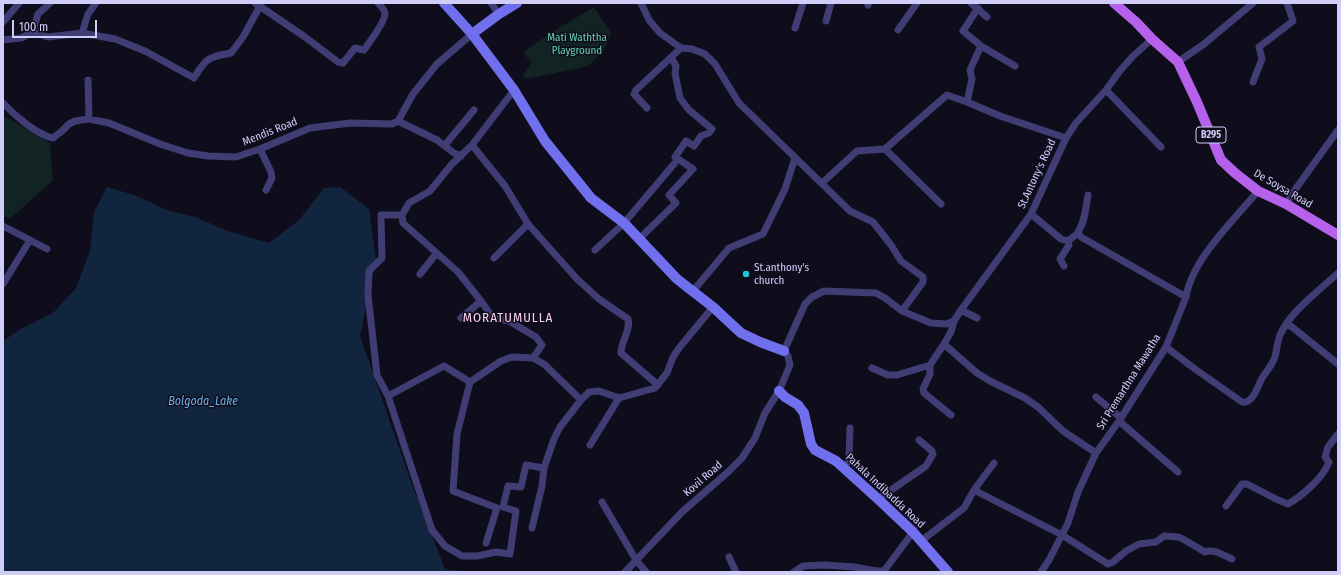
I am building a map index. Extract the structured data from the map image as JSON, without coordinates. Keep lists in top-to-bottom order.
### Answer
{
  "streets": {
    "main road": ["B295", "De Soysa Road"],
    "street": [
      "Mendis Road",
      "St.Antony's Road",
      "Sri Premarthna Mawatha",
      "Kovil Road",
      "Pahala Indibadda Road"
    ]
  },
  "crossings": [
    ["St.Antony's Road", "De Soysa Road"],
    ["De Soysa Road", "Sri Premarthna Mawatha"],
    ["Kovil Road", "Pahala Indibadda Road"]
  ],
  "districts": ["MORATUMULLA"],
  "water": ["Bolgoda_Lake"],
  "parks": ["Mati Waththa Playground"],
  "places": ["St.anthony's church"],
  "scale_bar": "100 m"
}
